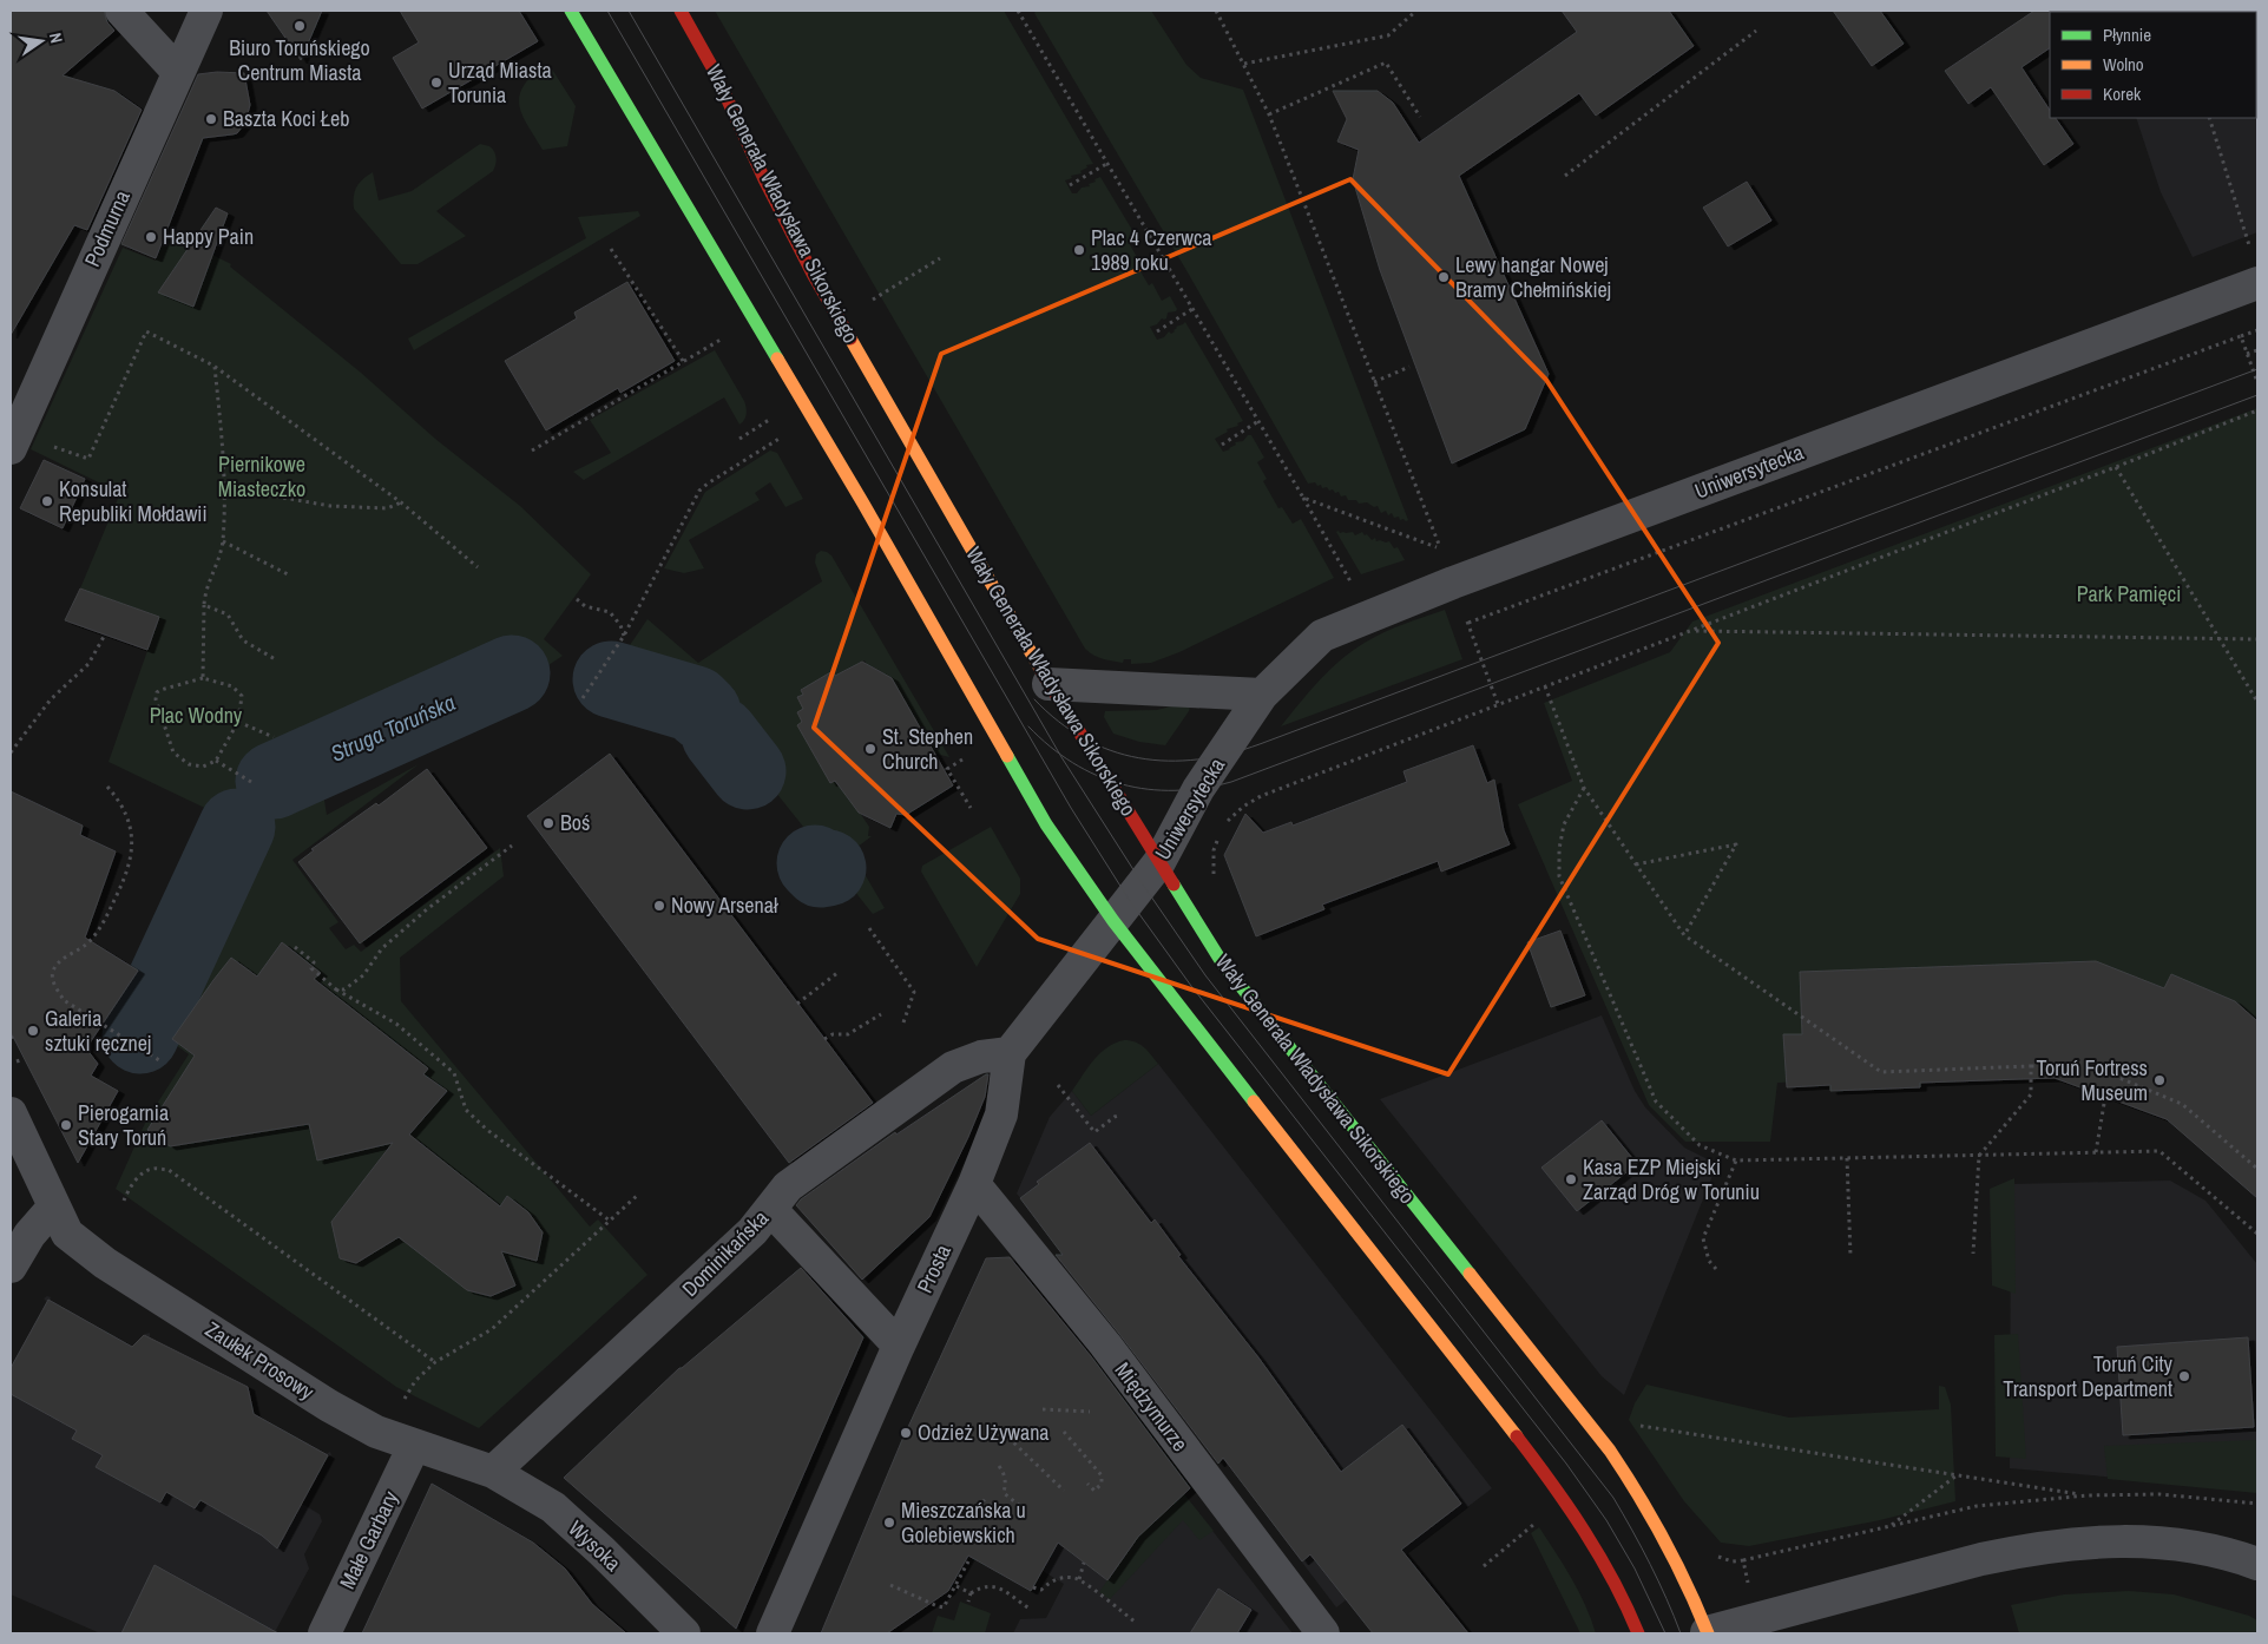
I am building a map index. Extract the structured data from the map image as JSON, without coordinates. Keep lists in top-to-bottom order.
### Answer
{
  "streets": {
    "street": [
      "Wały Generała Władysława Sikorskiego",
      "Podmurna",
      "Uniwersytecka",
      "Dominikańska",
      "Prosta",
      "Zaułek Prosowy",
      "Międzymurze",
      "Małe Garbary",
      "Wysoka"
    ]
  },
  "crossings": [
    ["Wały Generała Władysława Sikorskiego", "Uniwersytecka"],
    ["Dominikańska", "Prosta"],
    ["Dominikańska", "Zaułek Prosowy"],
    ["Dominikańska", "Wysoka"],
    ["Prosta", "Międzymurze"],
    ["Zaułek Prosowy", "Małe Garbary"],
    ["Zaułek Prosowy", "Wysoka"]
  ],
  "water": ["Struga Toruńska"],
  "parks": ["Piernikowe Miasteczko", "Park Pamięci", "Plac Wodny"],
  "places": [
    "Biuro Toruńskiego Centrum Miasta",
    "Urząd Miasta Torunia",
    "Baszta Koci Łeb",
    "Happy Pain",
    "Plac 4 Czerwca 1989 roku",
    "Lewy hangar Nowej Bramy Chełmińskiej",
    "Konsulat Republiki Mołdawii",
    "St. Stephen Church",
    "Boś",
    "Nowy Arsenał",
    "Galeria sztuki ręcznej",
    "Toruń Fortress Museum",
    "Pierogarnia Stary Toruń",
    "Kasa EZP Miejski Zarząd Dróg w Toruniu",
    "Toruń City Transport Department",
    "Odzież Używana",
    "Mieszczańska u Golebiewskich"
  ],
  "legend": ["Płynnie", "Wolno", "Korek"],
  "north": "right"
}
